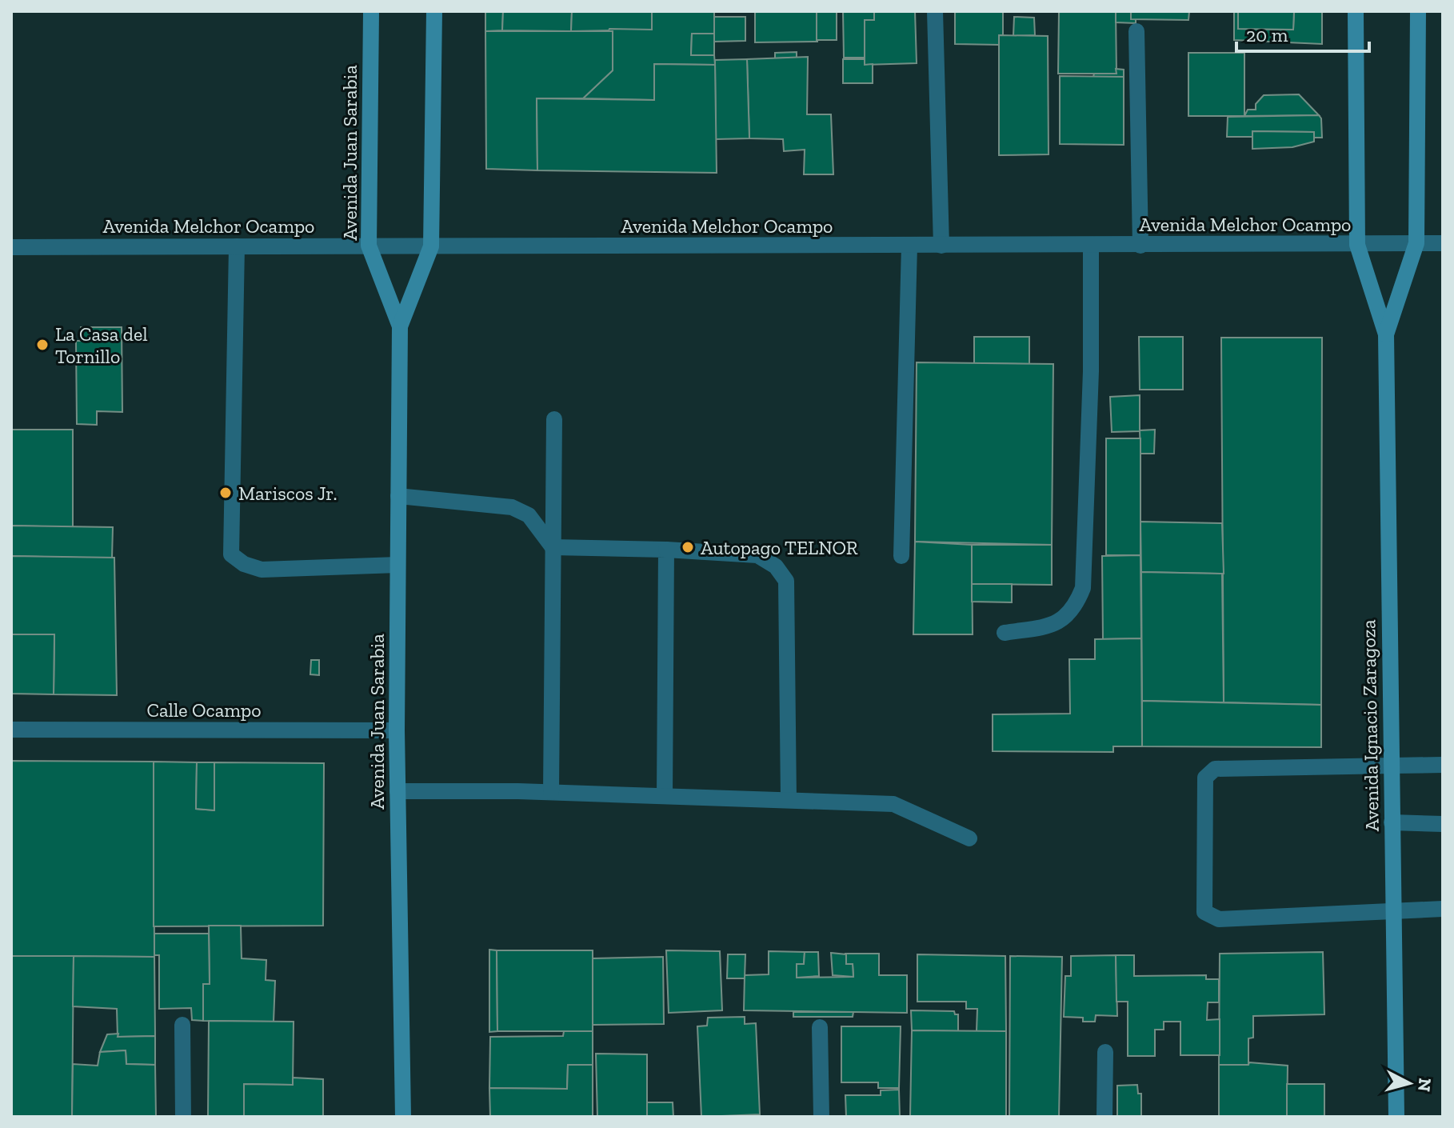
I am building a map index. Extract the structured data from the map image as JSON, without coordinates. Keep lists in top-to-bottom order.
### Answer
{
  "streets": {
    "main road": ["Avenida Juan Sarabia", "Avenida Ignacio Zaragoza"],
    "street": ["Avenida Melchor Ocampo", "Calle Ocampo"]
  },
  "crossings": [
    ["Avenida Juan Sarabia", "Avenida Melchor Ocampo"],
    ["Avenida Juan Sarabia", "Calle Ocampo"],
    ["Avenida Melchor Ocampo", "Avenida Ignacio Zaragoza"]
  ],
  "places": ["La Casa del Tornillo", "Mariscos Jr.", "Autopago TELNOR"],
  "scale_bar": "20 m",
  "north": "right"
}
